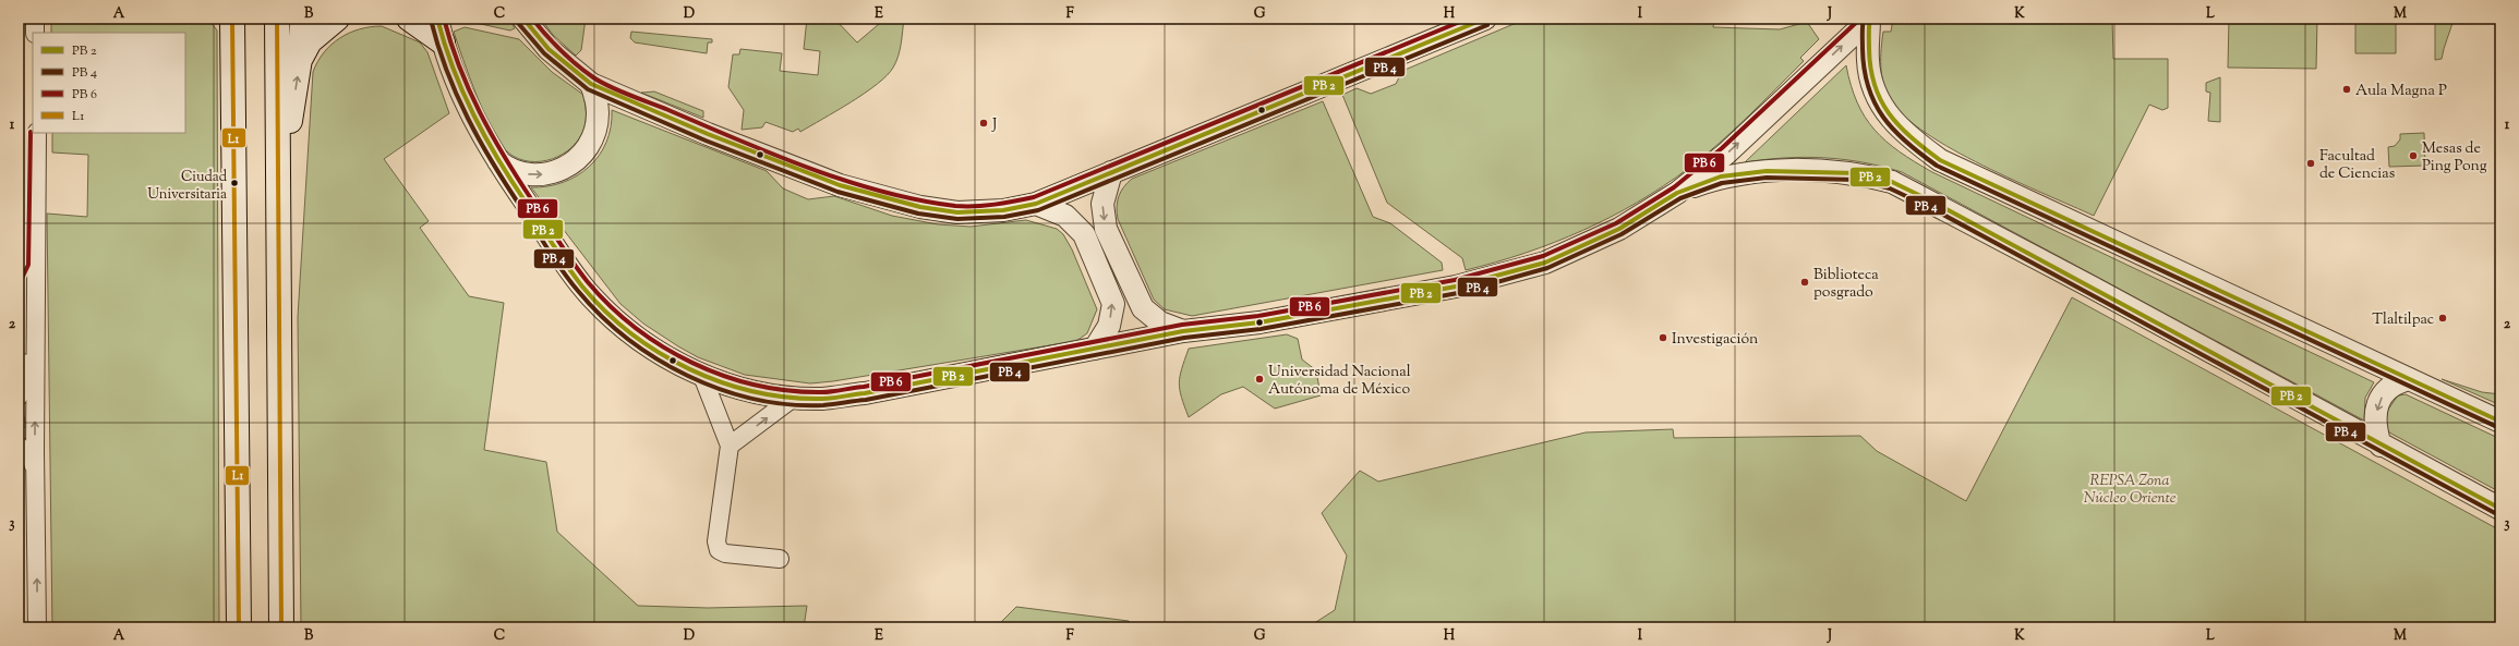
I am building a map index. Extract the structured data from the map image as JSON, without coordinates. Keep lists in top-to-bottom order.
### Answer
{
  "parks": ["REPSA Zona Núcleo Oriente"],
  "places": [
    "Aula Magna P",
    "J",
    "Mesas de Ping Pong",
    "Facultad de Ciencias",
    "Ciudad Universitaria",
    "Biblioteca posgrado",
    "Tlaltilpac",
    "Investigación",
    "Universidad Nacional Autónoma de México"
  ],
  "lines": ["transit line L1"],
  "legend": [
    "PB 2",
    "PB 4",
    "PB 6",
    "L1"
  ],
  "grid": {
    "columns": [
      "A",
      "B",
      "C",
      "D",
      "E",
      "F",
      "G",
      "H",
      "I",
      "J",
      "K",
      "L",
      "M"
    ],
    "rows": ["1", "2", "3"]
  }
}
